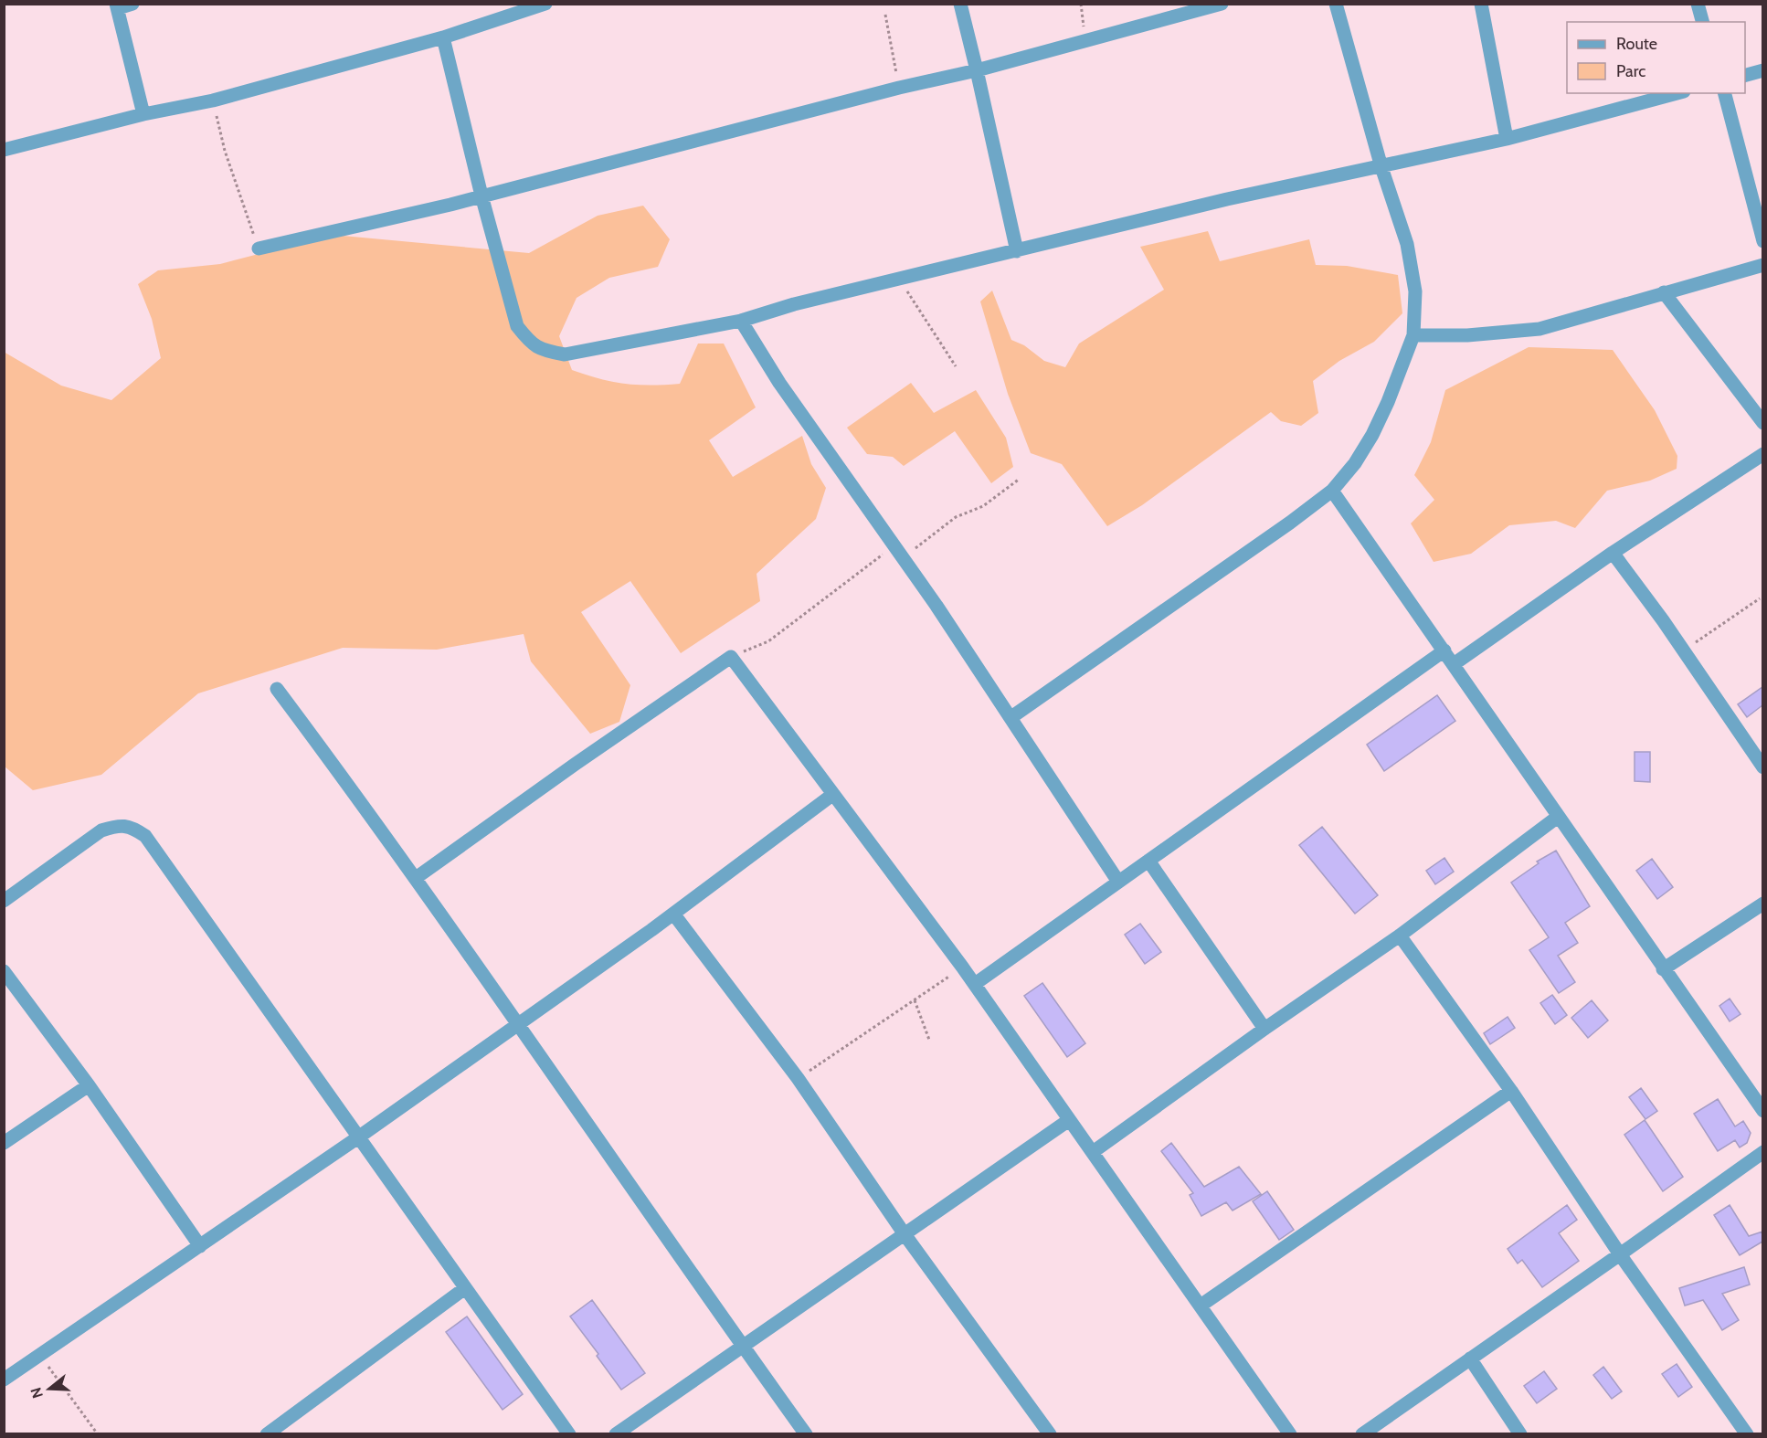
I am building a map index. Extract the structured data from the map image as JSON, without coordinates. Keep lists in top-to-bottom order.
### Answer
{
  "legend": ["Route", "Parc"],
  "north": "left"
}
